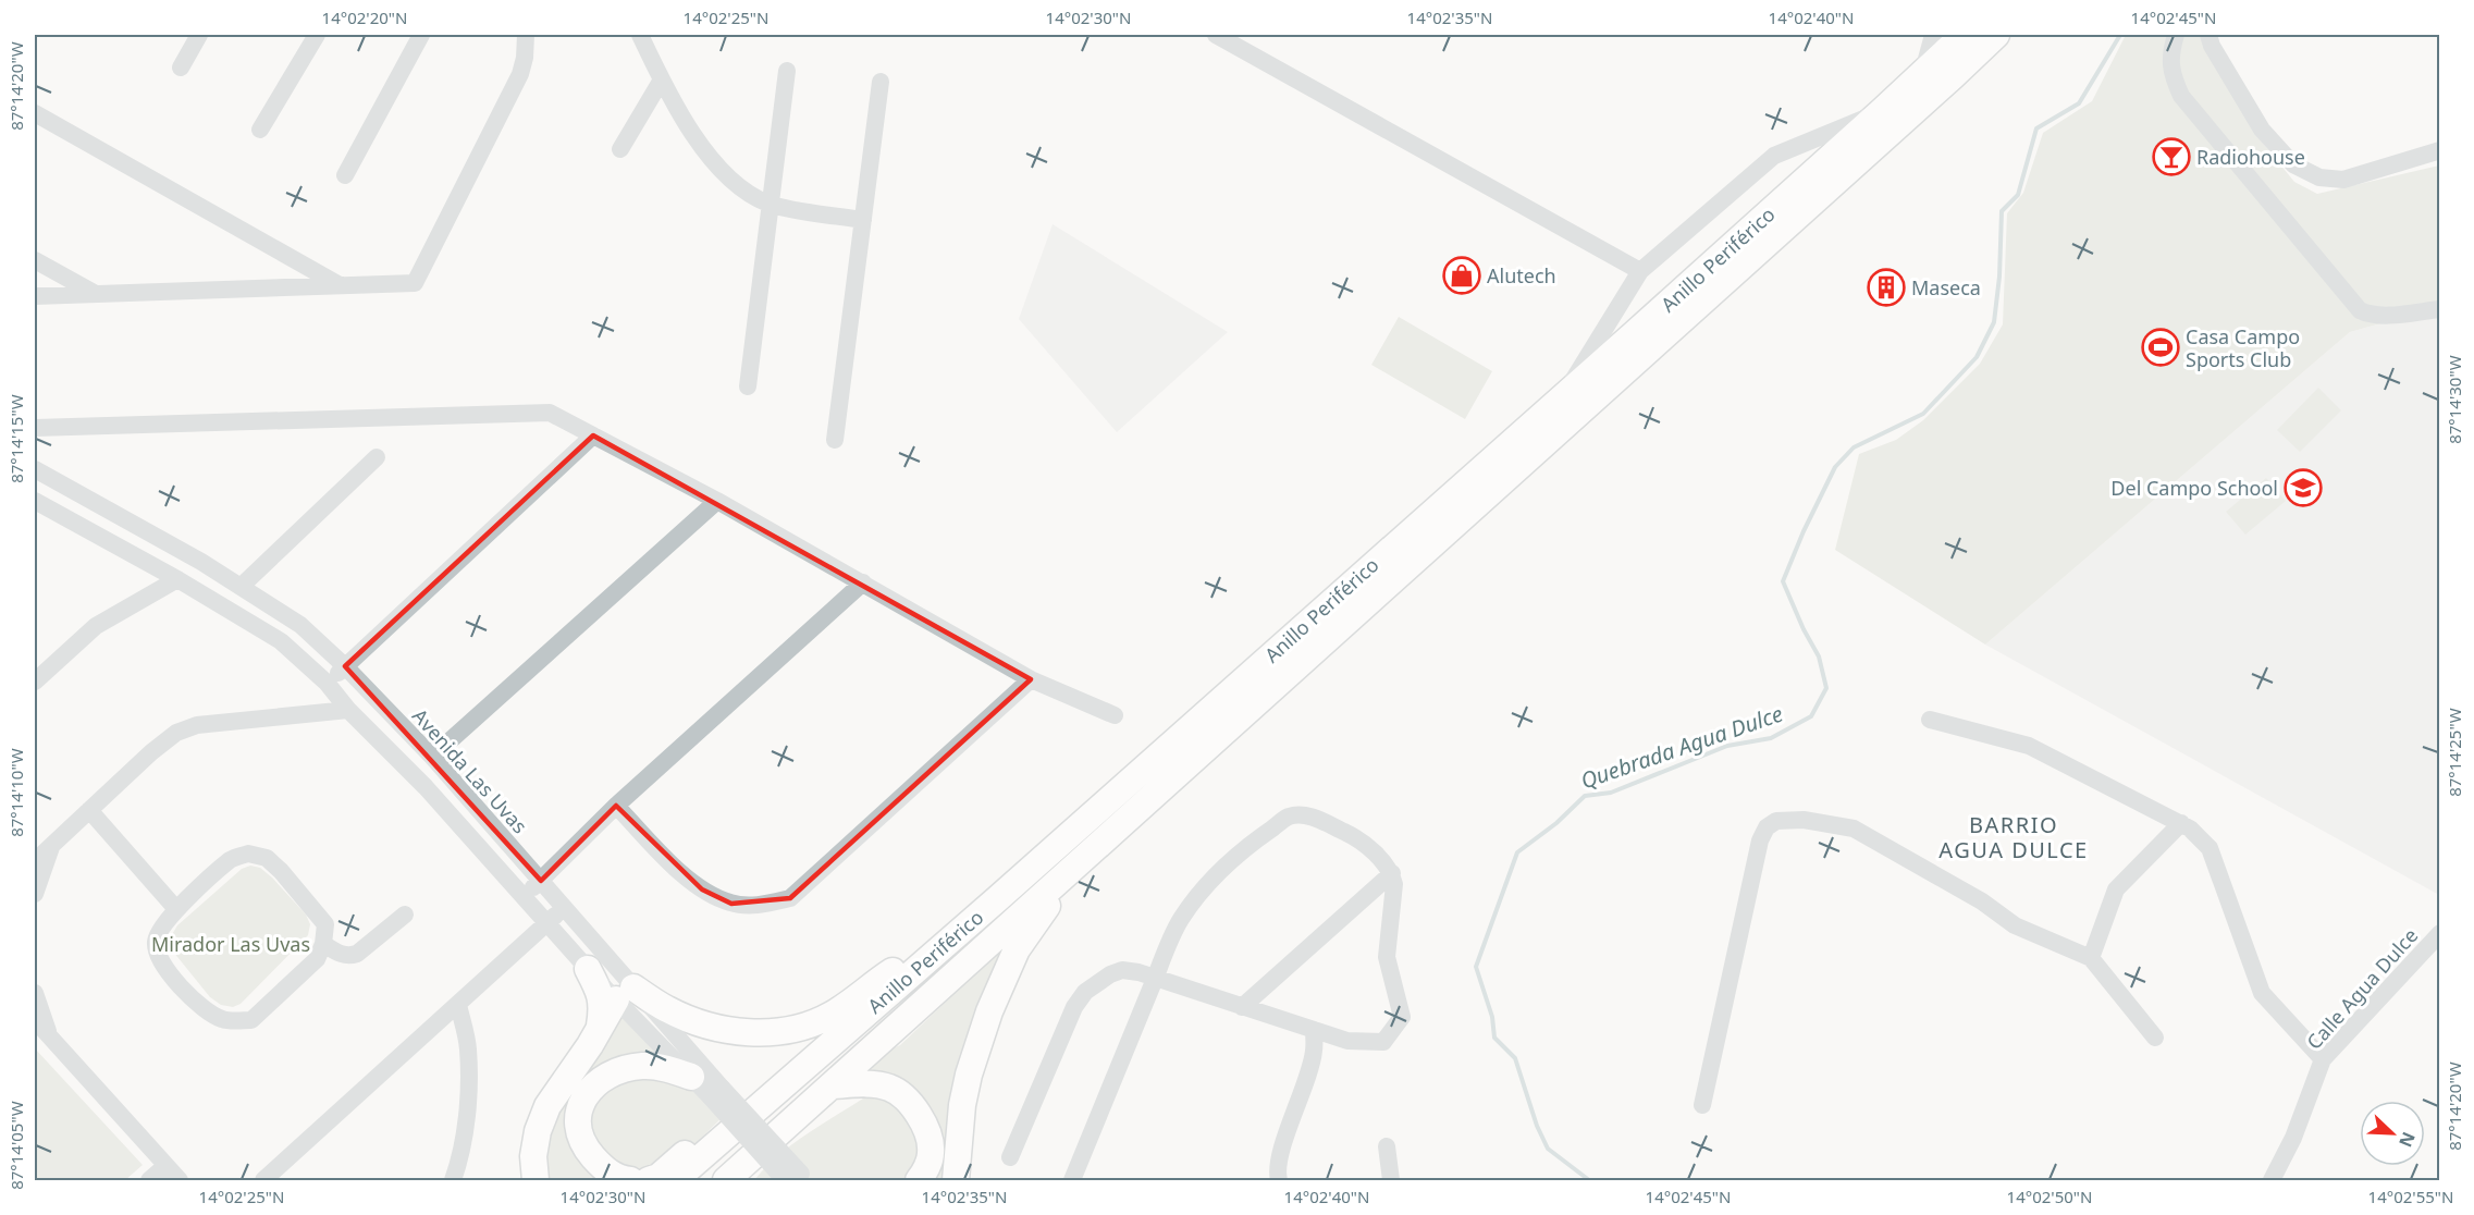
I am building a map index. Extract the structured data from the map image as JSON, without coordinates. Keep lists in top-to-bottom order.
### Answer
{
  "streets": {
    "highway": ["Anillo Periférico"],
    "street": ["Avenida Las Uvas", "Calle Agua Dulce"]
  },
  "districts": ["BARRIO AGUA DULCE"],
  "water": ["Quebrada Agua Dulce"],
  "parks": ["Mirador Las Uvas"],
  "places": {
    "bar": ["Radiohouse"],
    "shop": ["Alutech"],
    "building": ["Maseca"],
    "sports": ["Casa Campo Sports Club"],
    "school or university": ["Del Campo School"]
  },
  "north": "bottom right",
  "coordinates": [
    "14°02'20\"N",
    "14°02'25\"N",
    "14°02'30\"N",
    "14°02'35\"N",
    "14°02'40\"N",
    "14°02'45\"N",
    "87°14'20\"W",
    "87°14'30\"W",
    "87°14'15\"W",
    "87°14'25\"W",
    "87°14'10\"W",
    "87°14'05\"W",
    "14°02'50\"N",
    "14°02'55\"N"
  ]
}
